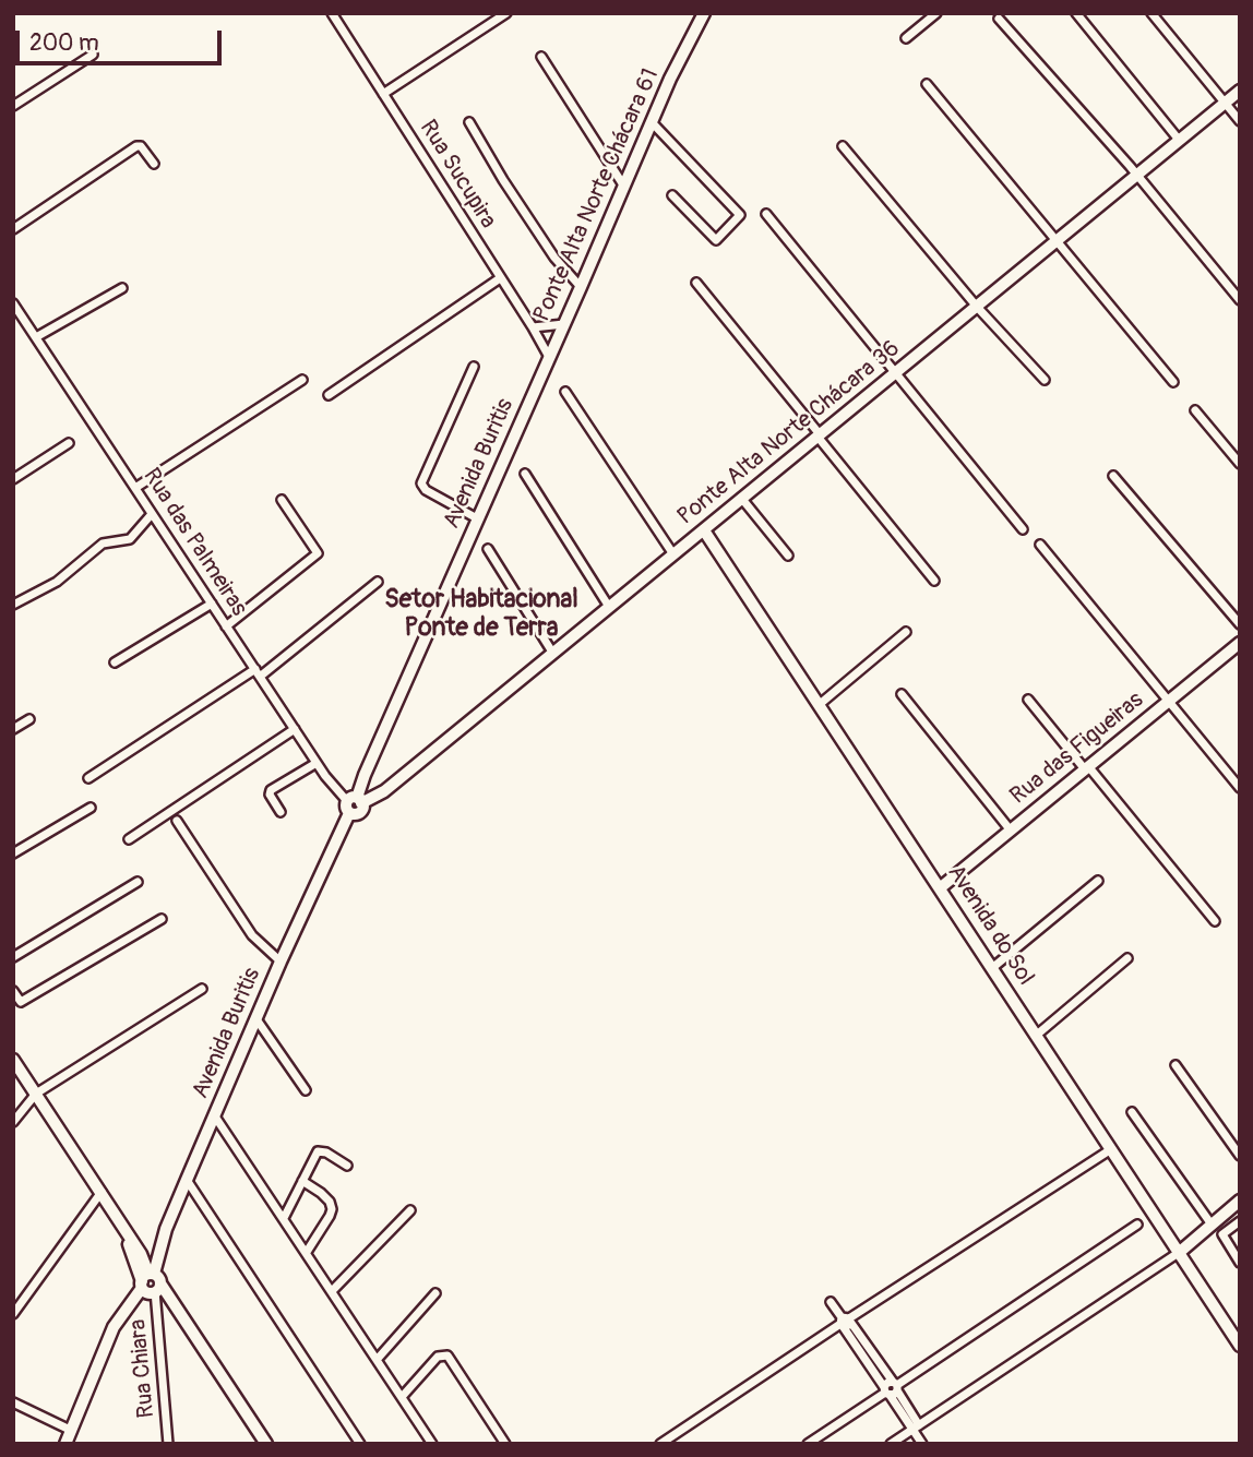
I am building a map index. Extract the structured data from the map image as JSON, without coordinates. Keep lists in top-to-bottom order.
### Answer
{
  "streets": {
    "street": [
      "Rua Sucupira",
      "Ponte Alta Norte Chácara 61",
      "Ponte Alta Norte Chácara 36",
      "Avenida Buritis",
      "Rua das Palmeiras",
      "Rua das Figueiras",
      "Avenida do Sol",
      "Rua Chiara"
    ]
  },
  "crossings": [
    ["Rua Sucupira", "Ponte Alta Norte Chácara 61"],
    ["Rua Sucupira", "Avenida Buritis"],
    ["Ponte Alta Norte Chácara 61", "Avenida Buritis"],
    ["Ponte Alta Norte Chácara 36", "Avenida Buritis"],
    ["Ponte Alta Norte Chácara 36", "Rua das Palmeiras"],
    ["Ponte Alta Norte Chácara 36", "Avenida do Sol"],
    ["Avenida Buritis", "Rua das Palmeiras"],
    ["Avenida Buritis", "Rua Chiara"],
    ["Rua das Figueiras", "Avenida do Sol"]
  ],
  "districts": ["Setor Habitacional Ponte de Terra"],
  "scale_bar": "200 m"
}
